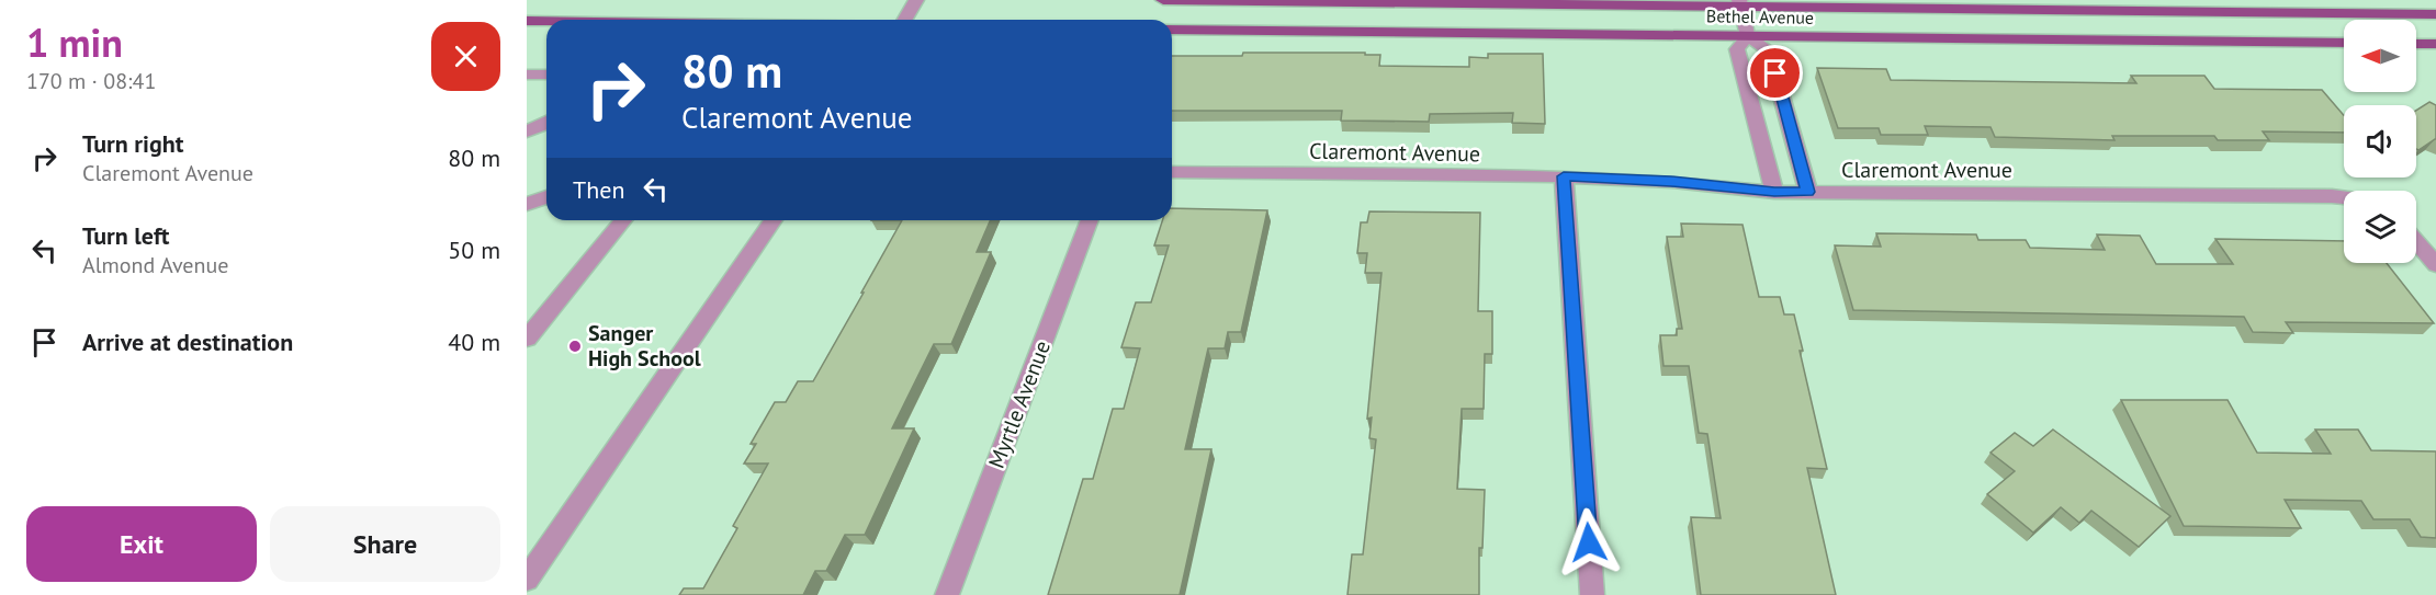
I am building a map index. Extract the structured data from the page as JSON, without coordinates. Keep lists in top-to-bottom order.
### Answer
{
  "streets": {
    "main road": ["Bethel Avenue"],
    "street": ["Claremont Avenue", "Myrtle Avenue"]
  },
  "places": ["Sanger High School"],
  "north": "left",
  "page": {
    "heading": ["1 min", "170 m · 08:41"],
    "turn": ["80 m", "Claremont Avenue"],
    "list": [
      {
        "name": "Turn right",
        "note": "Claremont Avenue",
        "value": "80 m"
      },
      {
        "name": "Turn left",
        "note": "Almond Avenue",
        "value": "50 m"
      },
      {
        "name": "Arrive at destination",
        "value": "40 m"
      }
    ],
    "then": "Then",
    "buttons": ["Exit", "Share"]
  }
}
